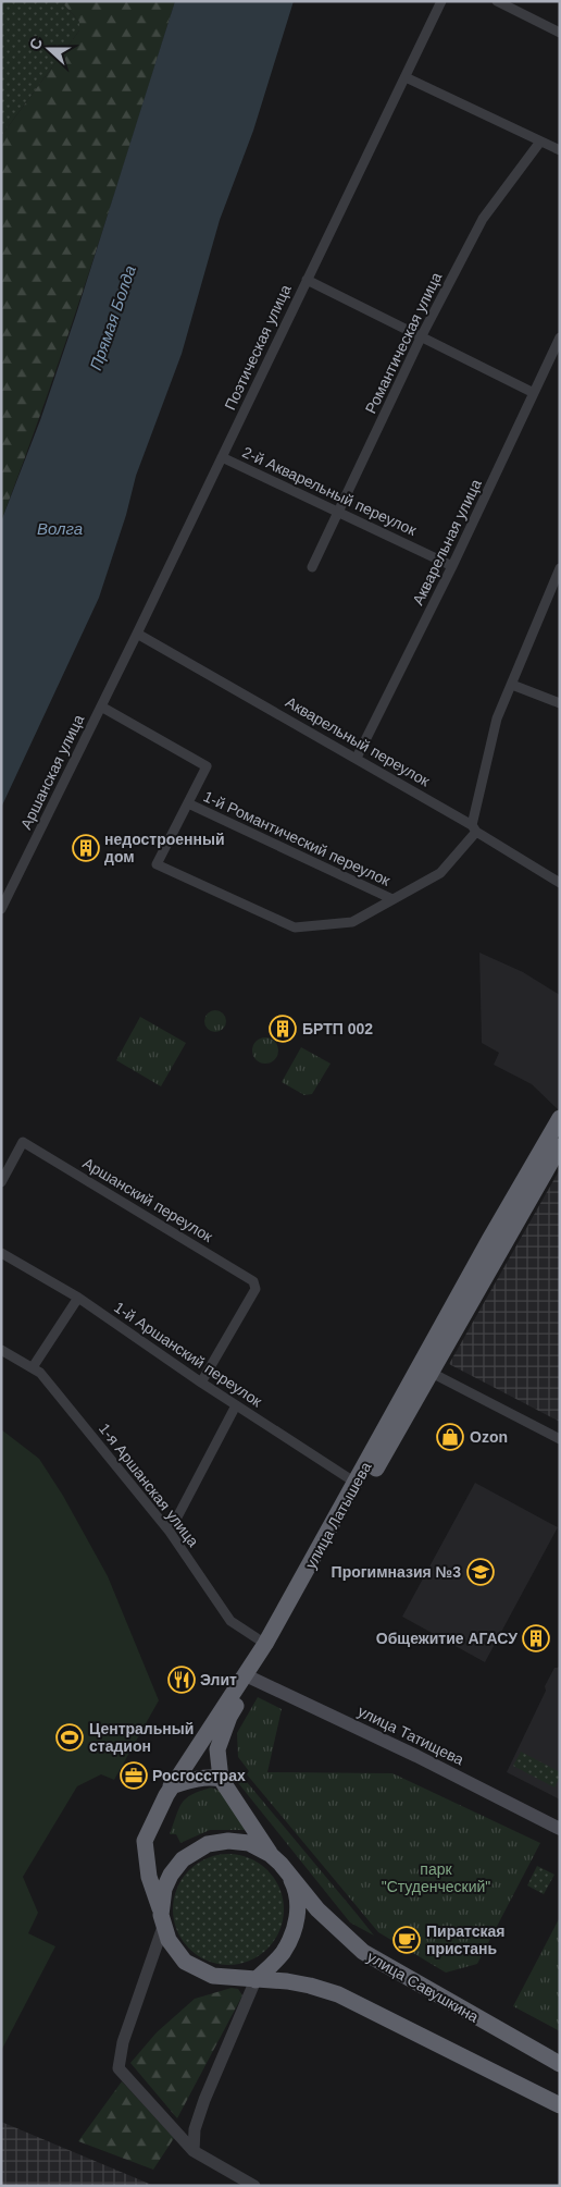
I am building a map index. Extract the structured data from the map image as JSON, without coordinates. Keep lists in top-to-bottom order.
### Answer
{
  "streets": {
    "highway": ["улица Латышева", "улица Савушкина"],
    "main road": ["улица Татищева"],
    "street": [
      "Романтическая улица",
      "Поэтическая улица",
      "2-й Акварельный переулок",
      "Акварельная улица",
      "Акварельный переулок",
      "Аршанская улица",
      "1-й Романтический переулок",
      "Аршанский переулок",
      "1-й Аршанский переулок",
      "1-я Аршанская улица"
    ]
  },
  "crossings": [
    ["Романтическая улица", "2-й Акварельный переулок"],
    ["Поэтическая улица", "2-й Акварельный переулок"],
    ["Поэтическая улица", "Акварельный переулок"],
    ["Поэтическая улица", "Аршанская улица"],
    ["2-й Акварельный переулок", "Акварельная улица"],
    ["Акварельная улица", "Акварельный переулок"],
    ["Аршанский переулок", "1-й Аршанский переулок"],
    ["1-й Аршанский переулок", "улица Латышева"],
    ["1-я Аршанская улица", "улица Латышева"],
    ["улица Латышева", "улица Татищева"],
    ["улица Латышева", "улица Савушкина"]
  ],
  "water": ["Прямая Болда", "Волга"],
  "parks": ["парк \"Студенческий\""],
  "places": {
    "building": ["недостроенный дом", "БРТП 002", "Общежитие АГАСУ"],
    "shop": ["Ozon"],
    "school or university": ["Прогимназия №3"],
    "restaurant": ["Элит"],
    "sports": ["Центральный стадион"],
    "office": ["Росгосстрах"],
    "cafe": ["Пиратская пристань"]
  },
  "north": "left"
}
